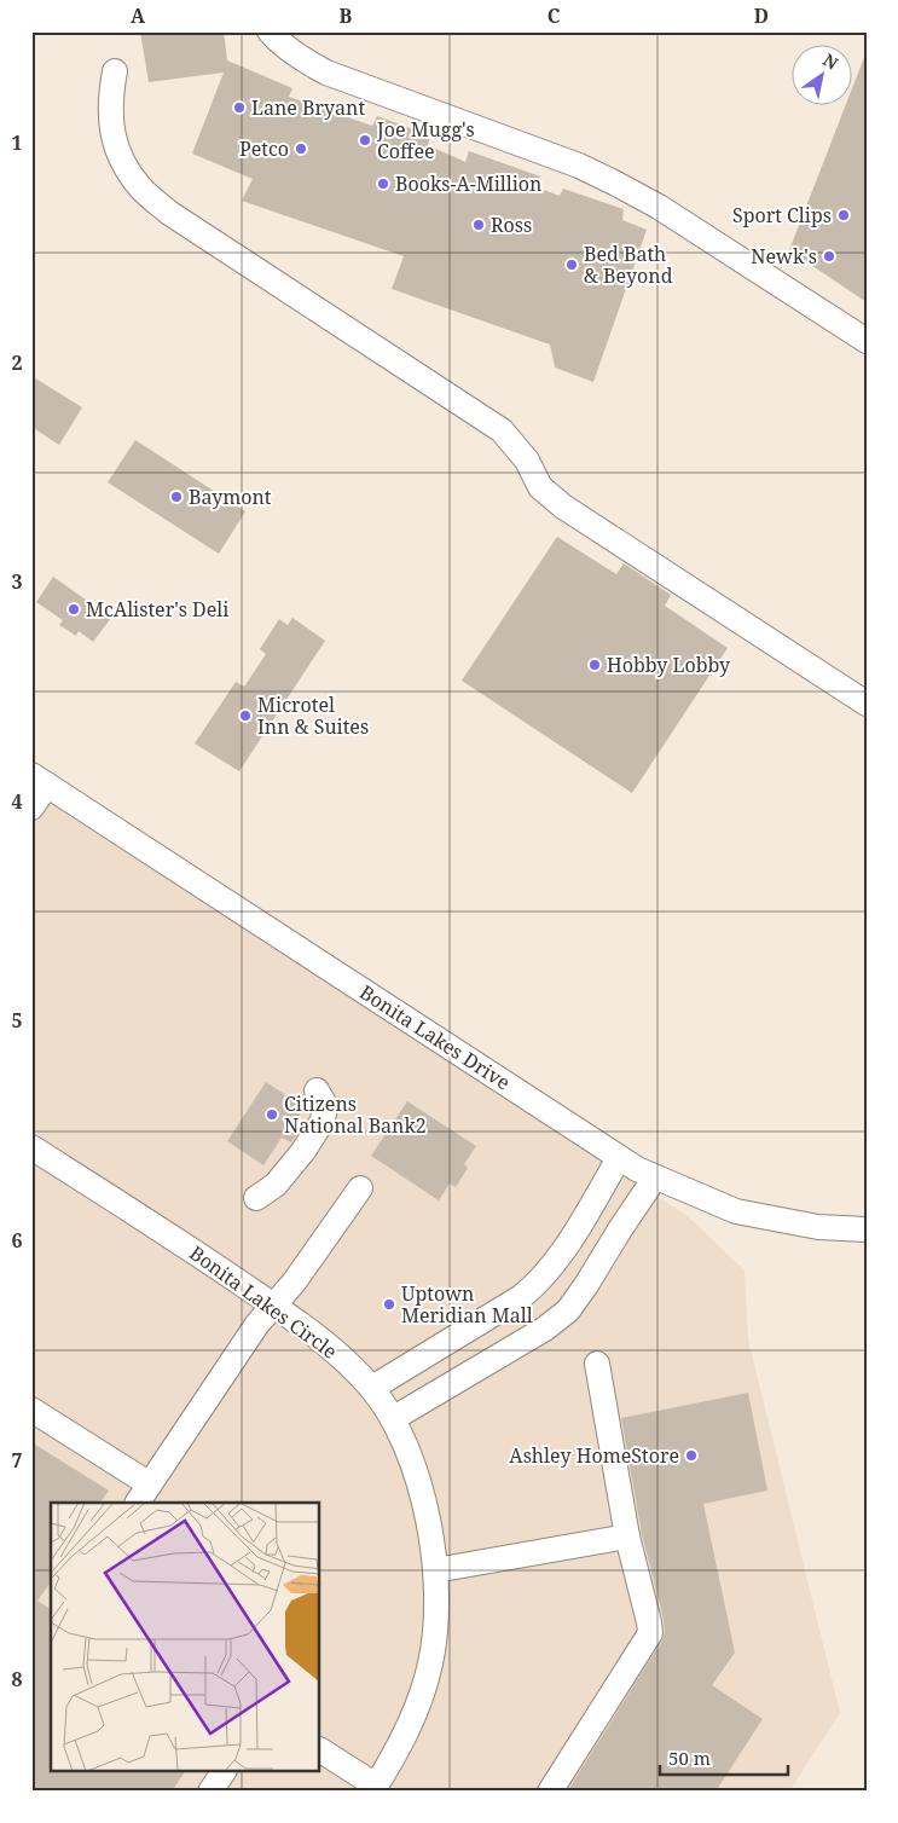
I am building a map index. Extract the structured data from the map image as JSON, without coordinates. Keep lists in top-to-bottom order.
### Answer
{
  "streets": {
    "street": ["Bonita Lakes Drive", "Bonita Lakes Circle"]
  },
  "places": [
    "Lane Bryant",
    "Joe Mugg's Coffee",
    "Petco",
    "Books-A-Million",
    "Sport Clips",
    "Ross",
    "Newk's",
    "Bed Bath & Beyond",
    "Baymont",
    "McAlister's Deli",
    "Hobby Lobby",
    "Microtel Inn & Suites",
    "Citizens National Bank2",
    "Uptown Meridian Mall",
    "Ashley HomeStore"
  ],
  "scale_bar": "50 m",
  "north": "top right",
  "grid": {
    "columns": [
      "A",
      "B",
      "C",
      "D"
    ],
    "rows": [
      "1",
      "2",
      "3",
      "4",
      "5",
      "6",
      "7",
      "8"
    ]
  }
}
